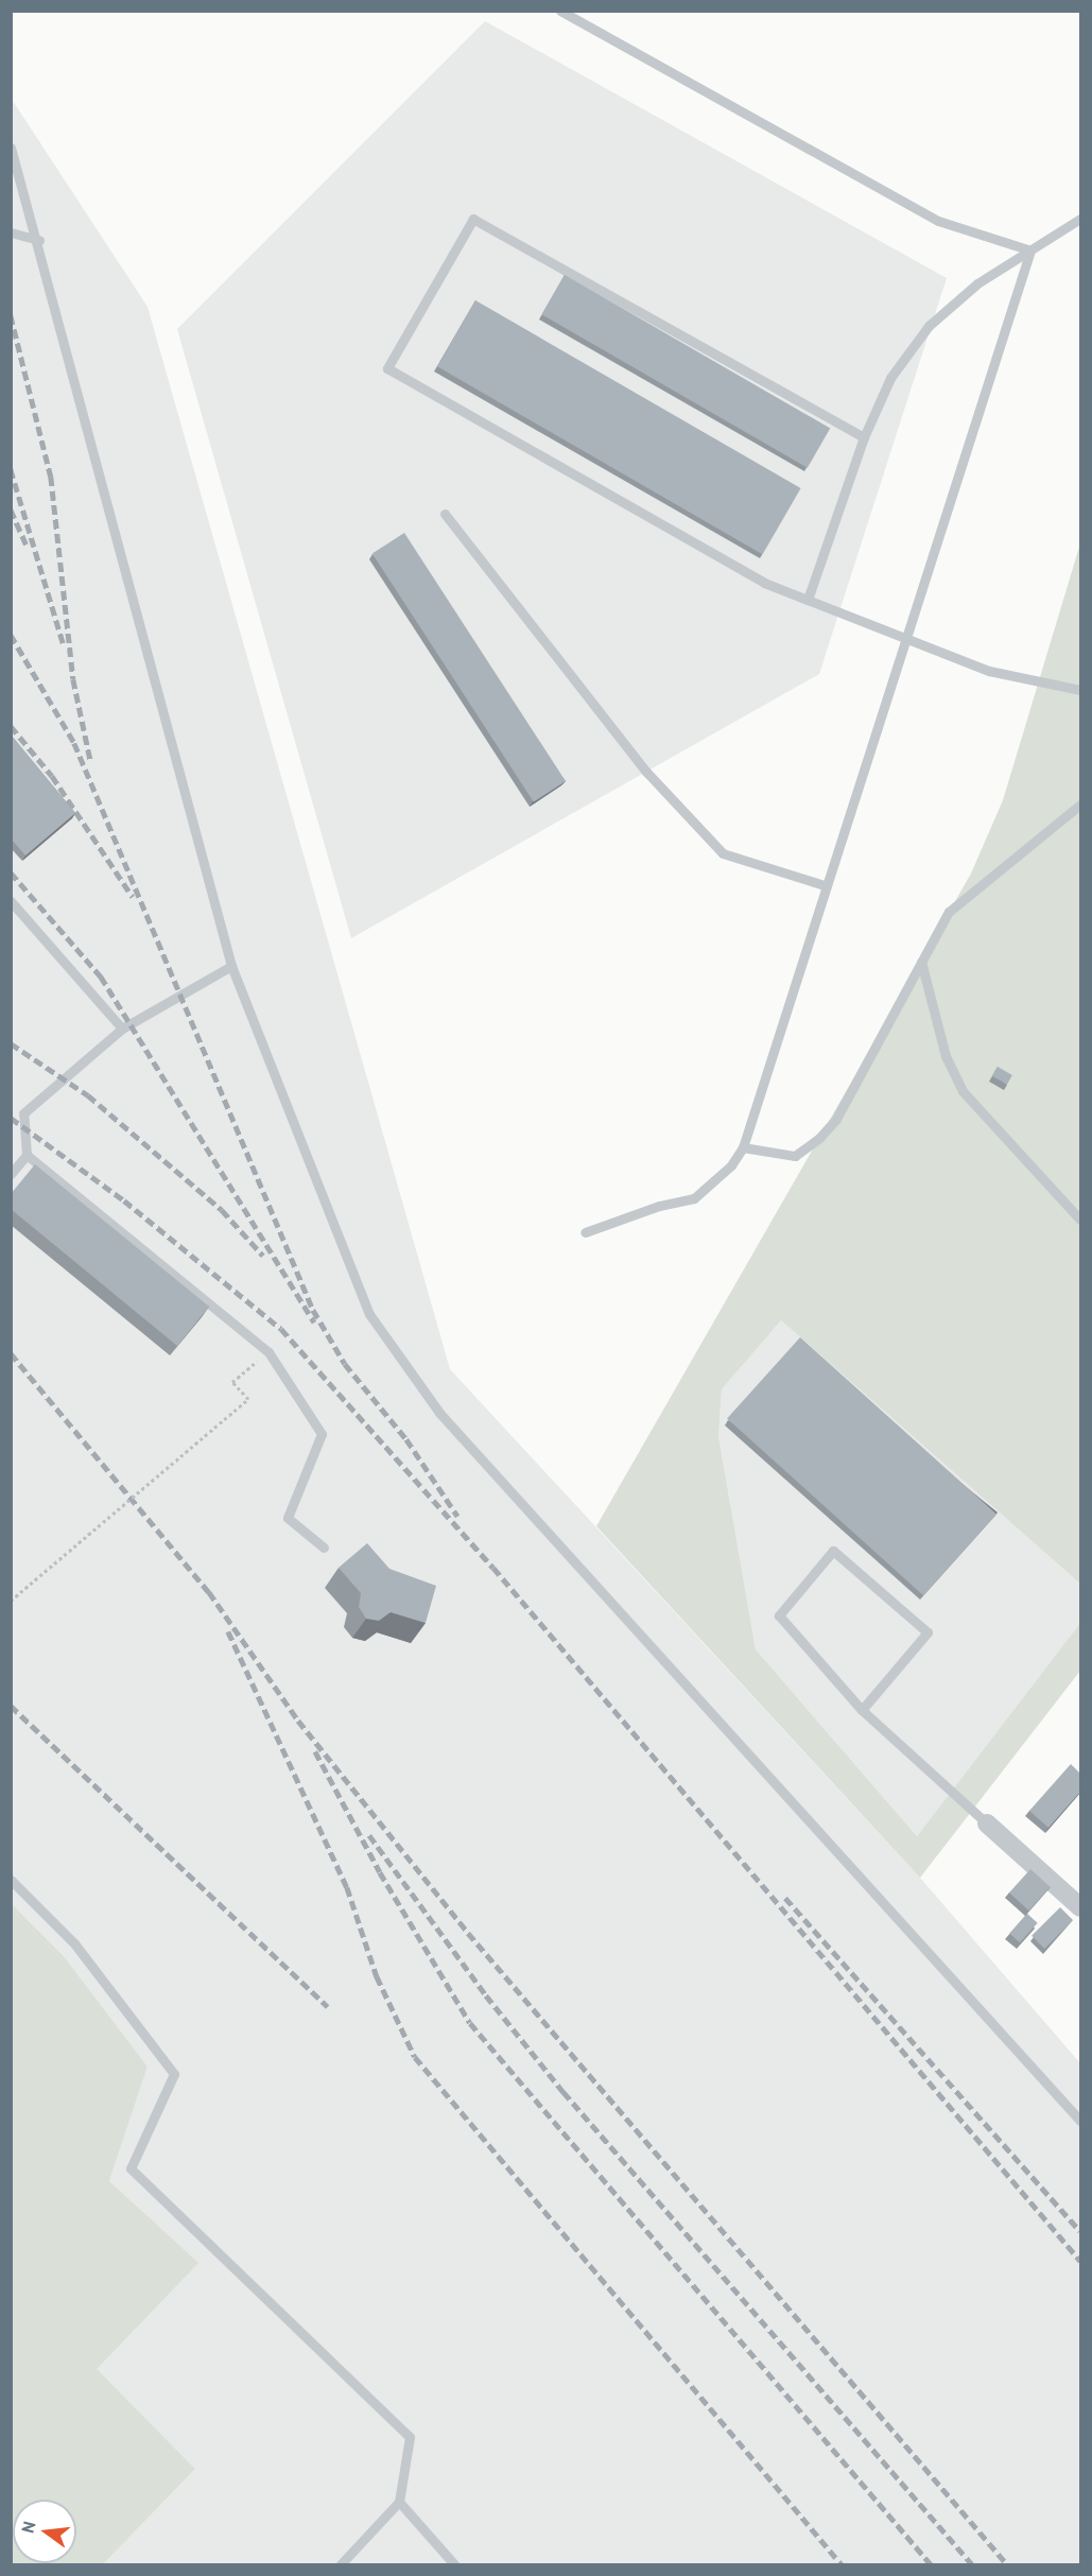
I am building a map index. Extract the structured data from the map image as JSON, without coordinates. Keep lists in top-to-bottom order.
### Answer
{
  "north": "left"
}
